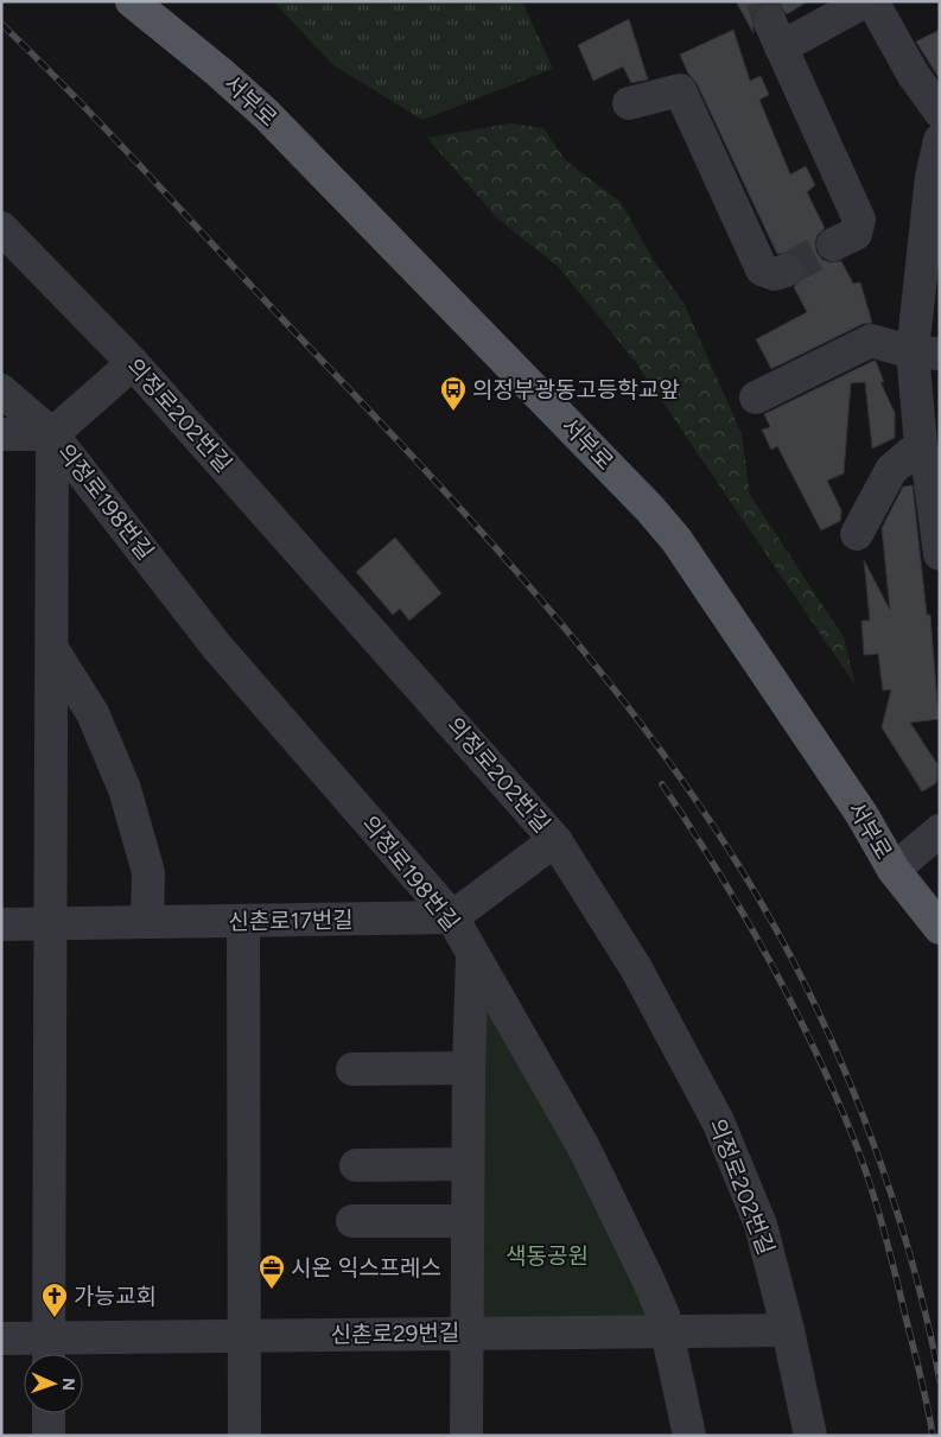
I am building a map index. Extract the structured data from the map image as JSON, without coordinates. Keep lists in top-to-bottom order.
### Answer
{
  "streets": {
    "main road": ["서부로"],
    "street": [
      "의정로202번길",
      "의정로198번길",
      "신촌로17번길",
      "신촌로29번길"
    ]
  },
  "crossings": [
    ["의정로202번길", "신촌로29번길"],
    ["의정로198번길", "신촌로17번길"],
    ["의정로198번길", "신촌로29번길"]
  ],
  "parks": ["색동공원"],
  "places": {
    "bus stop": ["의정부광동고등학교앞"],
    "office": ["시온 익스프레스"],
    "church": ["가능교회"]
  },
  "north": "right"
}
